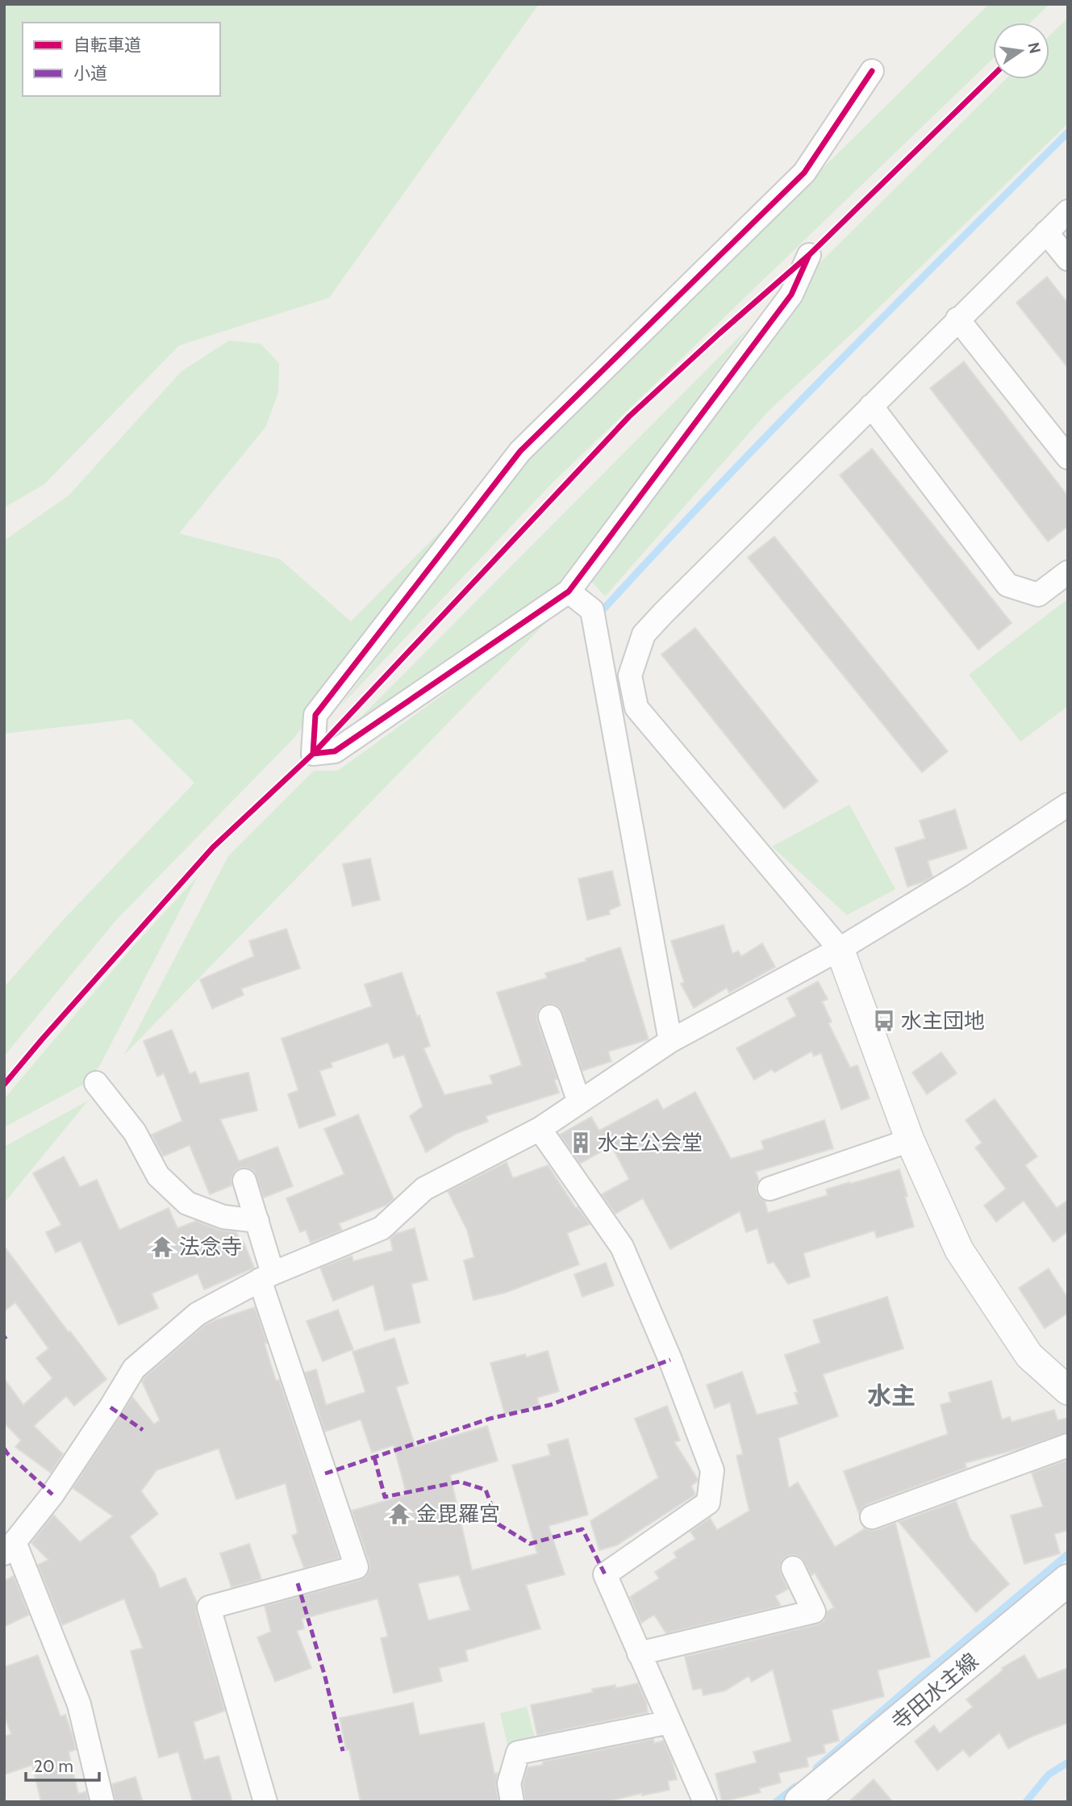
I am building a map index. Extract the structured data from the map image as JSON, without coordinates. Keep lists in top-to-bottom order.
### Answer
{
  "streets": {
    "main road": ["寺田水主線"]
  },
  "districts": ["水主"],
  "places": {
    "bus stop": ["水主団地"],
    "building": ["水主公会堂"],
    "temple": ["法念寺", "金毘羅宮"]
  },
  "legend": ["自転車道", "小道"],
  "scale_bar": "20 m",
  "north": "right"
}
